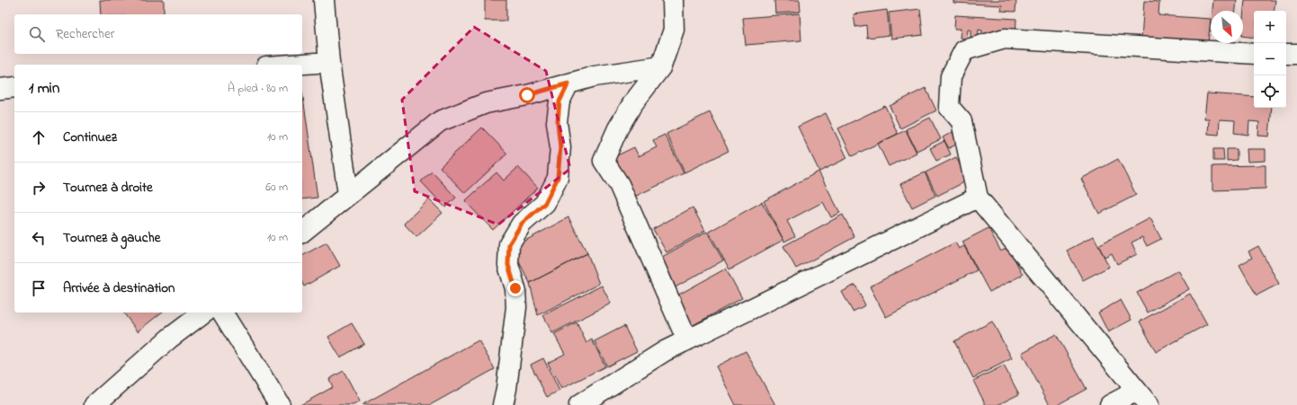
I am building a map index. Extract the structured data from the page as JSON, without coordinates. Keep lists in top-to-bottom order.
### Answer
{
  "north": "bottom right",
  "page": {
    "map_buttons": ["+", "−"],
    "search": "Rechercher",
    "heading": ["1 min", "À pied · 80 m"],
    "list": [
      ["Continuez", "10 m"],
      ["Tournez à droite", "60 m"],
      ["Tournez à gauche", "10 m"],
      "Arrivée à destination"
    ]
  }
}
